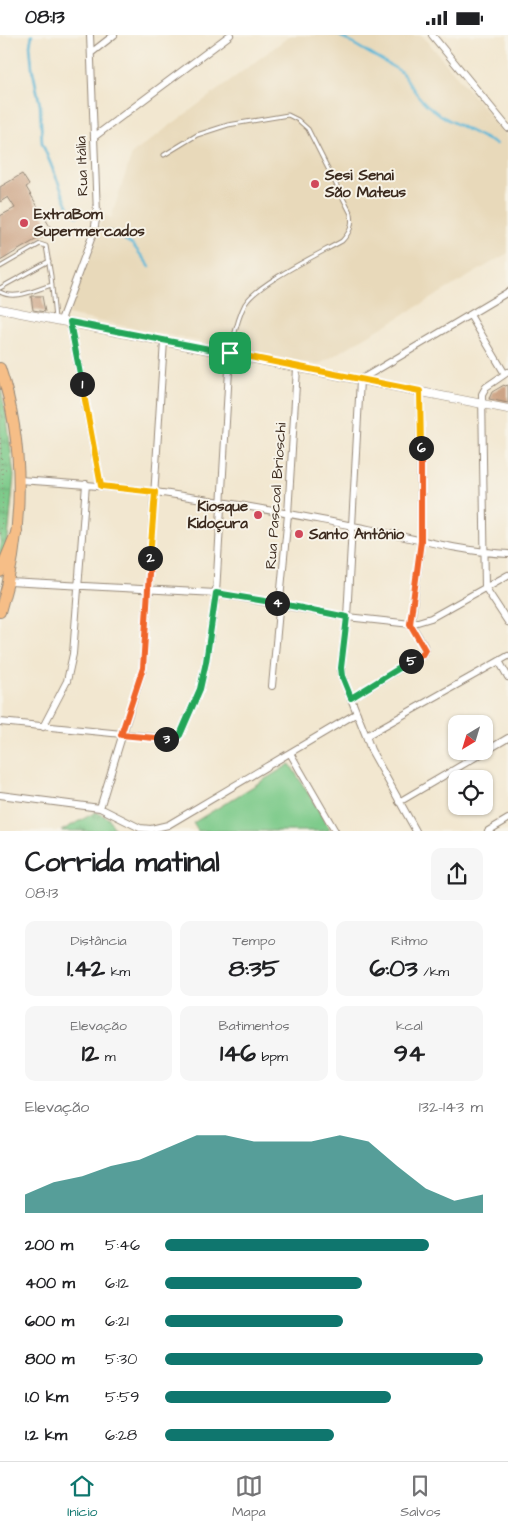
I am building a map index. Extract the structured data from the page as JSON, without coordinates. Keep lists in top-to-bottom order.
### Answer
{
  "streets": {
    "street": ["Rua Itália", "Rua Pascoal Brioschi"]
  },
  "places": [
    "Sesi Senai São Mateus",
    "ExtraBom Supermercados",
    "Kiosque Kidoçura",
    "Santo Antônio"
  ],
  "north": "bottom left",
  "page": {
    "status": "08:13",
    "pins": [
      "1",
      "6",
      "2",
      "4",
      "5",
      "3"
    ],
    "heading": ["Corrida matinal", "08:13"],
    "stats": [
      ["Distância", "1.42 km"],
      ["Tempo", "8:35"],
      ["Ritmo", "6:03 /km"],
      ["Elevação", "12 m"],
      ["Batimentos", "146 bpm"],
      ["kcal", "94"]
    ],
    "chart": ["Elevação", "132–143 m"],
    "list": [
      {
        "name": "200 m",
        "note": "5:46"
      },
      {
        "name": "400 m",
        "note": "6:12"
      },
      {
        "name": "600 m",
        "note": "6:21"
      },
      {
        "name": "800 m",
        "note": "5:30"
      },
      {
        "name": "1.0 km",
        "note": "5:59"
      },
      {
        "name": "1.2 km",
        "note": "6:28"
      }
    ],
    "tabs": ["Início", "Mapa", "Salvos"]
  }
}
